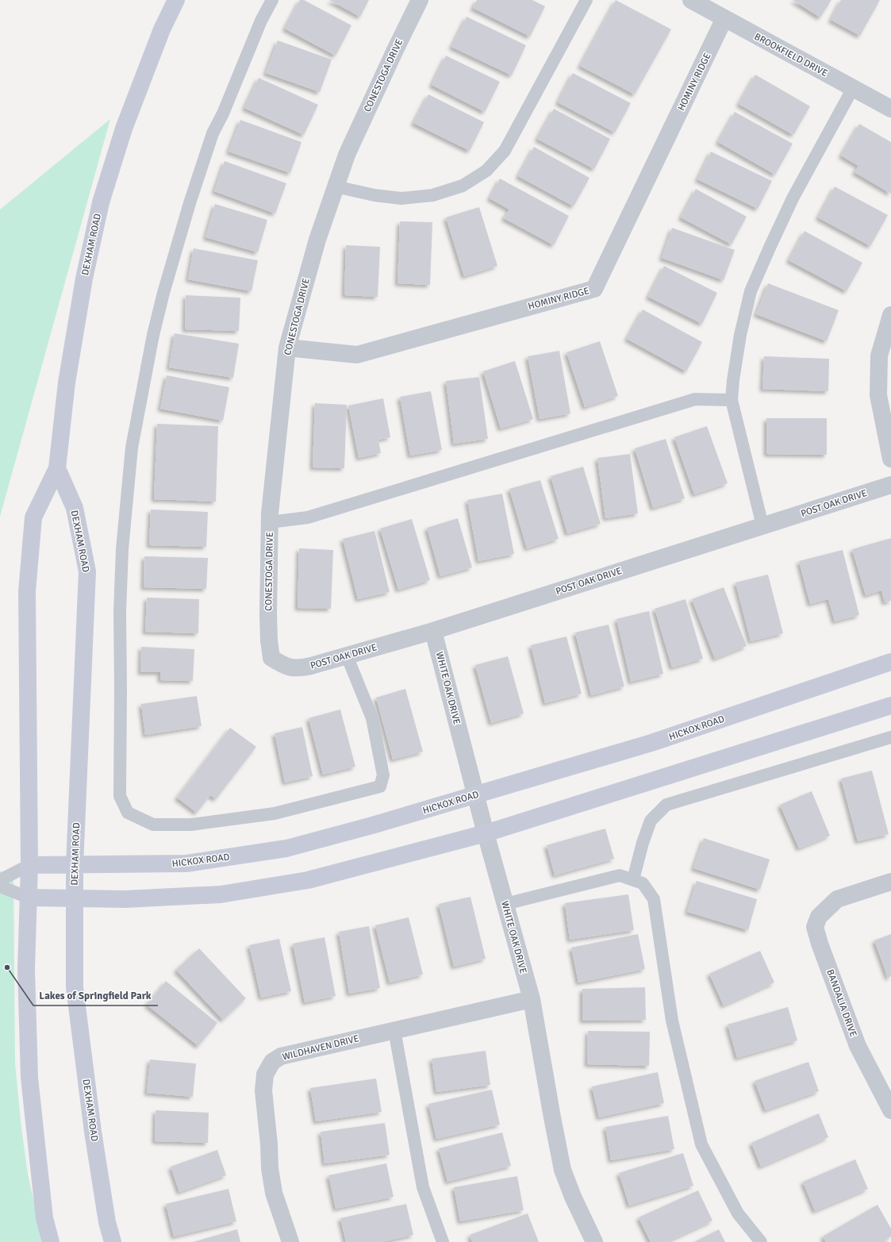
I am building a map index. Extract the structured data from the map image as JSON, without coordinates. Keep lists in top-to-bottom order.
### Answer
{
  "streets": {
    "street": [
      "BROOKFIELD DRIVE",
      "CONESTOGA DRIVE",
      "HOMINY RIDGE",
      "DEXHAM ROAD",
      "POST OAK DRIVE",
      "WHITE OAK DRIVE",
      "HICKOX ROAD",
      "BANDALIA DRIVE",
      "WILDHAVEN DRIVE"
    ]
  },
  "crossings": [
    ["BROOKFIELD DRIVE", "HOMINY RIDGE"],
    ["CONESTOGA DRIVE", "HOMINY RIDGE"],
    ["CONESTOGA DRIVE", "POST OAK DRIVE"],
    ["DEXHAM ROAD", "HICKOX ROAD"],
    ["POST OAK DRIVE", "WHITE OAK DRIVE"],
    ["WHITE OAK DRIVE", "HICKOX ROAD"],
    ["WHITE OAK DRIVE", "WILDHAVEN DRIVE"]
  ],
  "places": ["Lakes of Springfield Park"]
}
